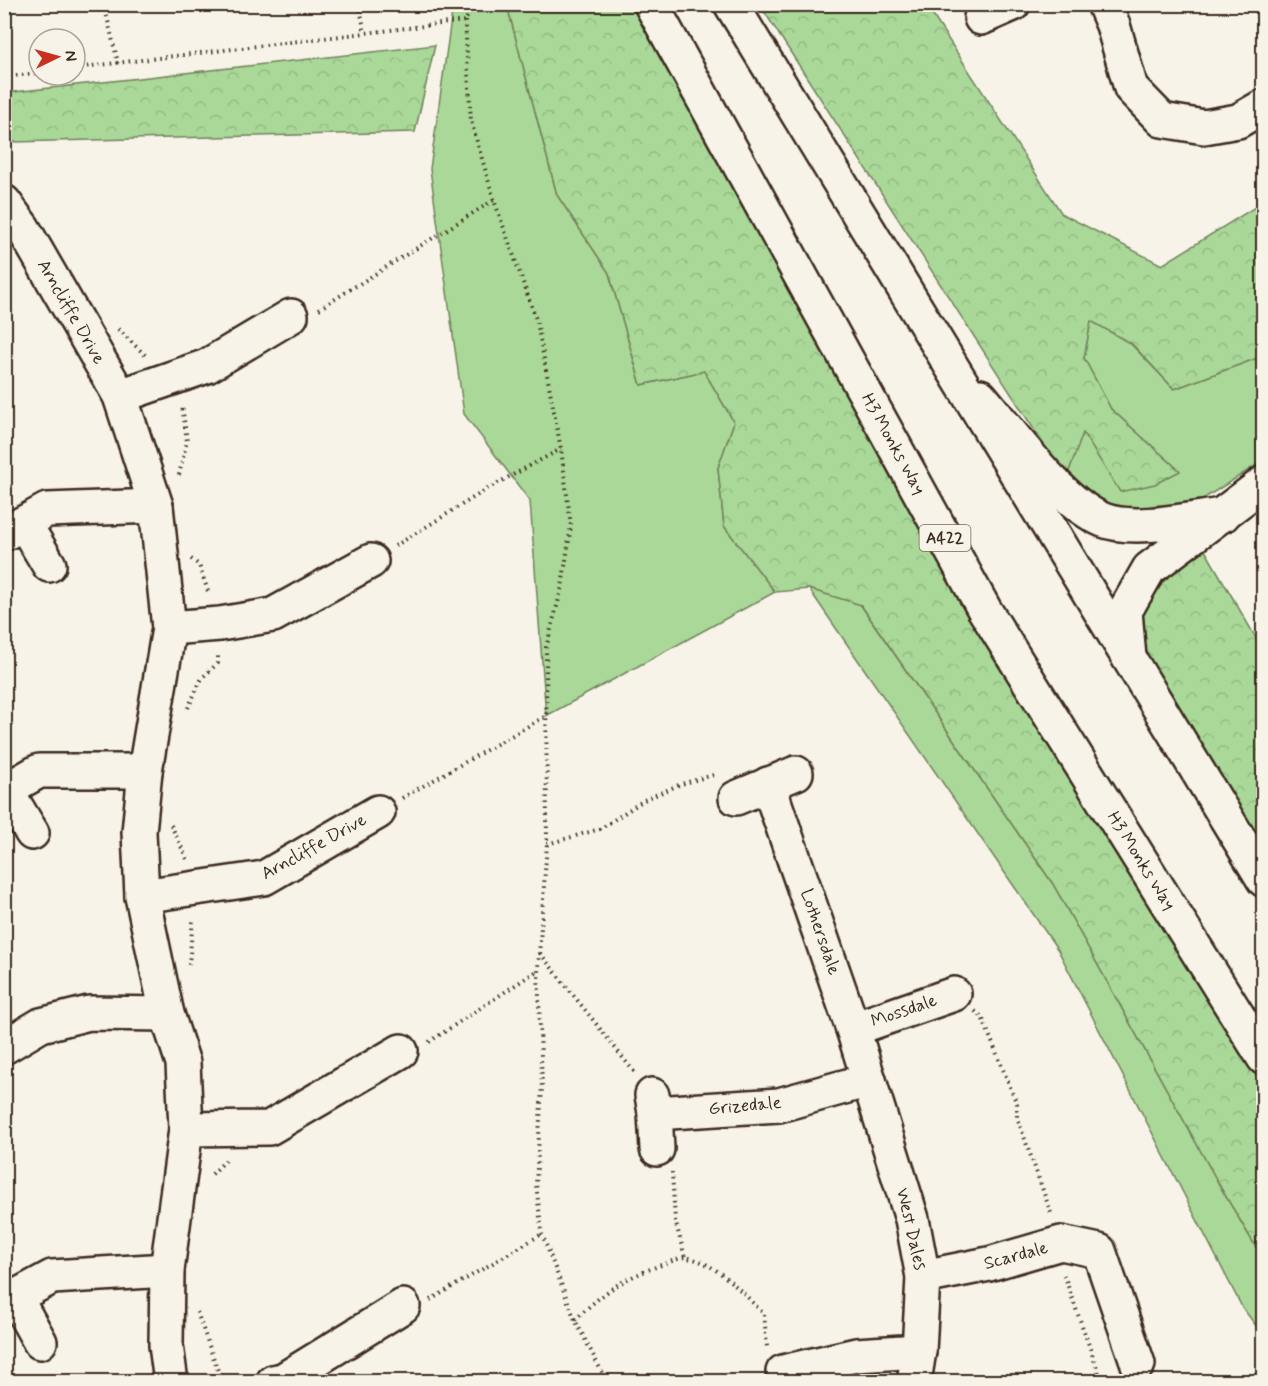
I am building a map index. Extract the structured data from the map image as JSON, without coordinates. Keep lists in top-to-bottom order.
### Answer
{
  "streets": {
    "street": [
      "Arncliffe Drive",
      "H3 Monks Way",
      "A422",
      "Lothersdale",
      "Mossdale",
      "Grizedale",
      "West Dales",
      "Scardale"
    ]
  },
  "crossings": [
    ["Lothersdale", "Mossdale"],
    ["Lothersdale", "Grizedale"],
    ["Lothersdale", "West Dales"],
    ["Grizedale", "West Dales"],
    ["West Dales", "Scardale"]
  ],
  "north": "right"
}
